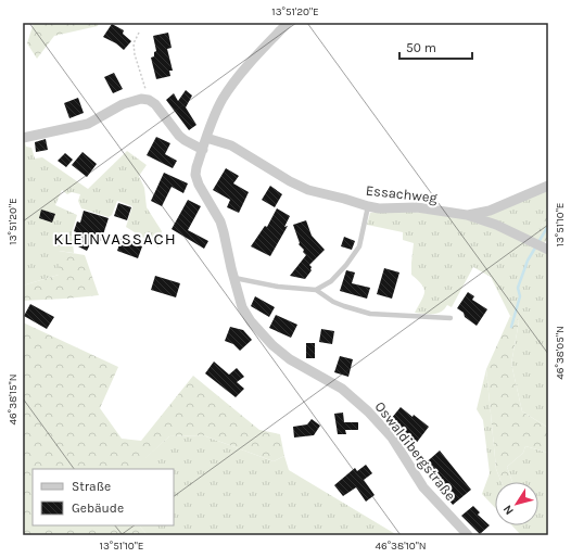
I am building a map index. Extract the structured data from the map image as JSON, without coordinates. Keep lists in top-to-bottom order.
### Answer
{
  "streets": {
    "street": ["Essachweg", "Oswaldibergstraße"]
  },
  "crossings": [
    ["Essachweg", "Oswaldibergstraße"]
  ],
  "districts": ["KLEINVASSACH"],
  "legend": ["Straße", "Gebäude"],
  "scale_bar": "50 m",
  "north": "bottom left",
  "coordinates": [
    "13°51'20\"E",
    "13°51'10\"E",
    "46°38'05\"N",
    "46°38'15\"N",
    "46°38'10\"N"
  ]
}
